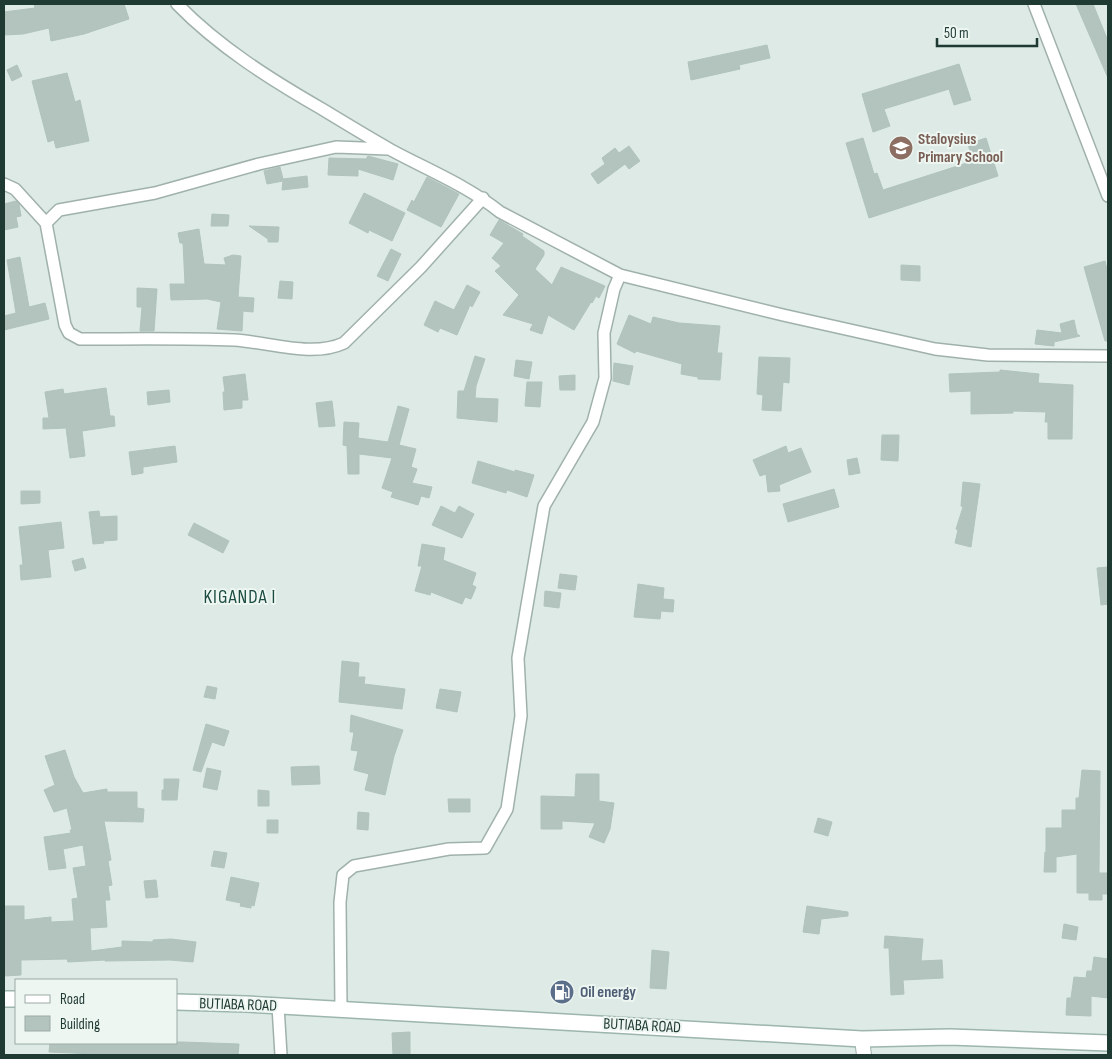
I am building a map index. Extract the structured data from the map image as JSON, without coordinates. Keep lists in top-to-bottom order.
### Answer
{
  "streets": {
    "main road": ["BUTIABA ROAD"]
  },
  "districts": ["KIGANDA I"],
  "places": {
    "school or university": ["Staloysius Primary School"],
    "fuel station": ["Oil energy"]
  },
  "legend": ["Road", "Building"],
  "scale_bar": "50 m"
}
